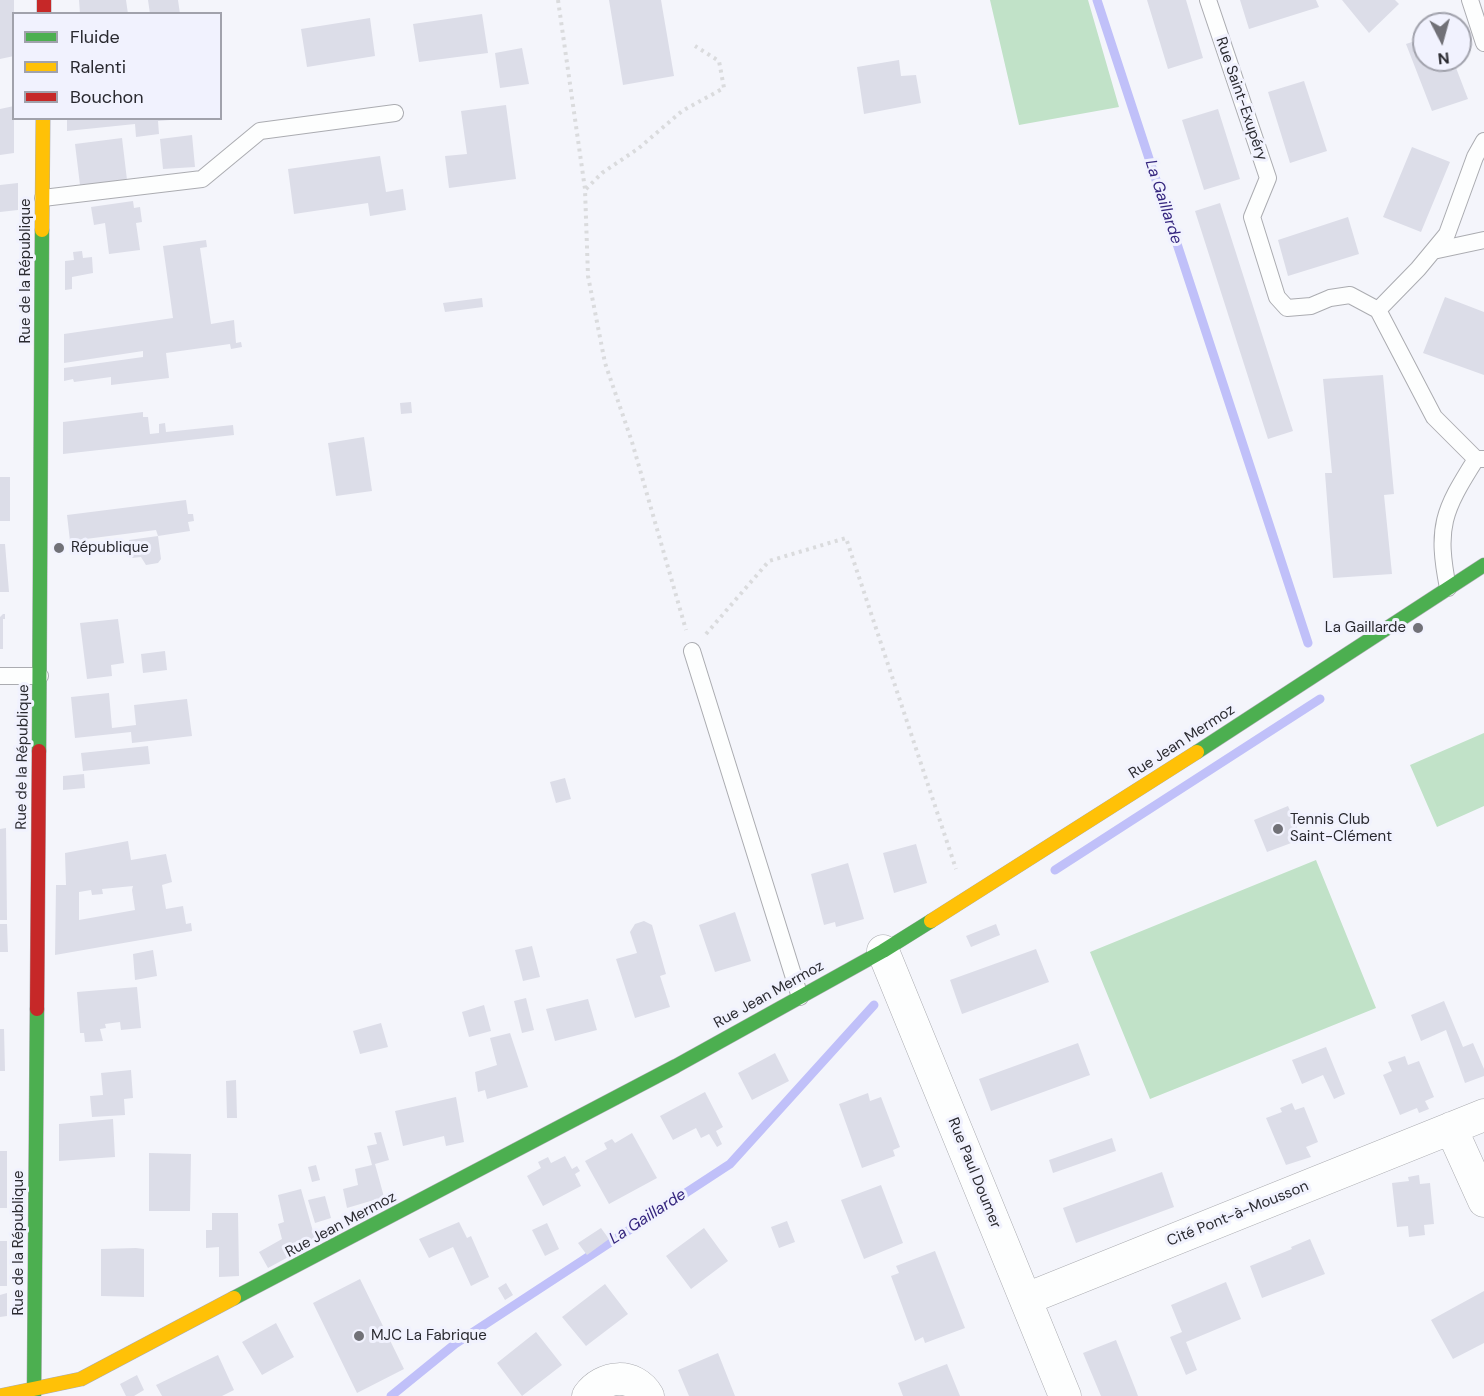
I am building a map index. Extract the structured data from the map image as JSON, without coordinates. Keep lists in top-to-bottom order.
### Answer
{
  "streets": {
    "street": [
      "Rue de la République",
      "Rue Jean Mermoz",
      "Rue Paul Doumer",
      "Cité Pont-à-Mousson"
    ],
    "lane": ["Rue Saint-Exupéry"]
  },
  "crossings": [
    ["Rue de la République", "Rue Jean Mermoz"],
    ["Rue Jean Mermoz", "Rue Paul Doumer"],
    ["Rue Paul Doumer", "Cité Pont-à-Mousson"]
  ],
  "water": ["La Gaillarde"],
  "places": [
    "République",
    "La Gaillarde",
    "Tennis Club Saint-Clément",
    "MJC La Fabrique"
  ],
  "legend": ["Fluide", "Ralenti", "Bouchon"],
  "north": "bottom"
}
